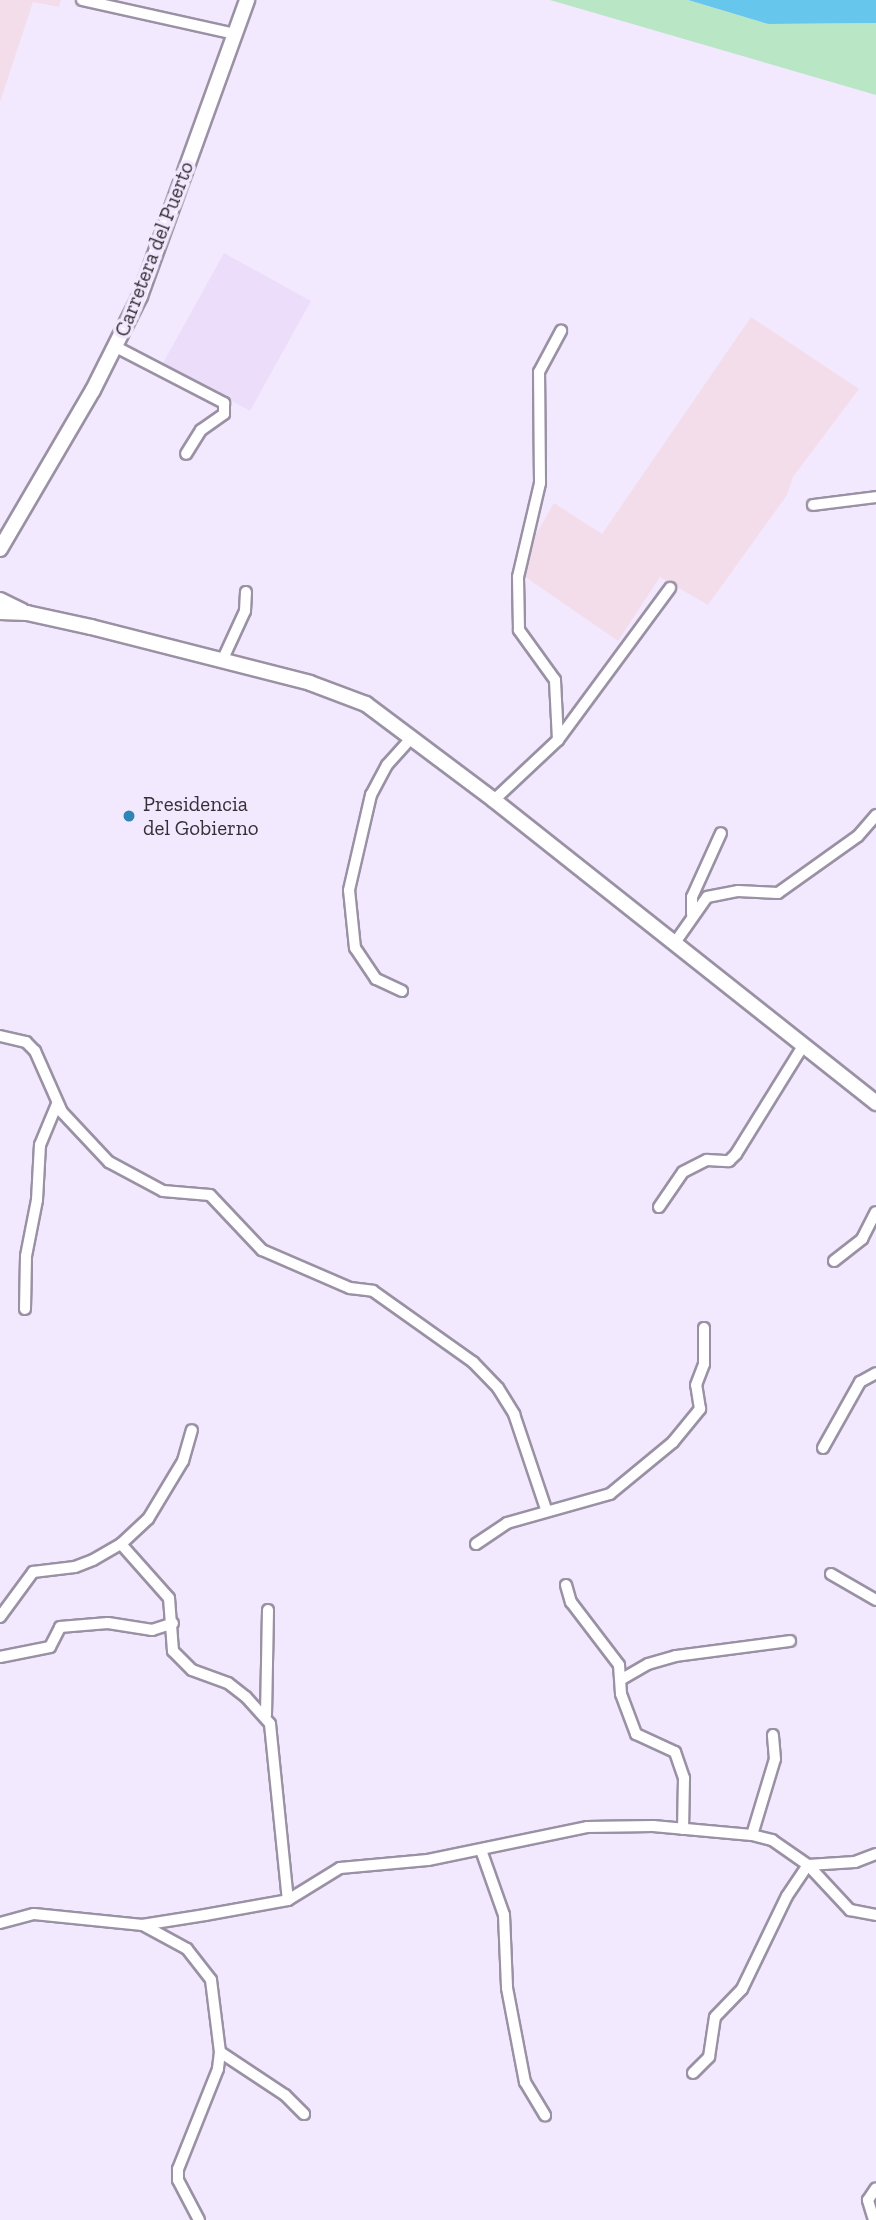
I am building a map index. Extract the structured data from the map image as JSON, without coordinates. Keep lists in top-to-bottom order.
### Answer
{
  "streets": {
    "main road": ["Carretera del Puerto"]
  },
  "places": ["Presidencia del Gobierno"]
}
